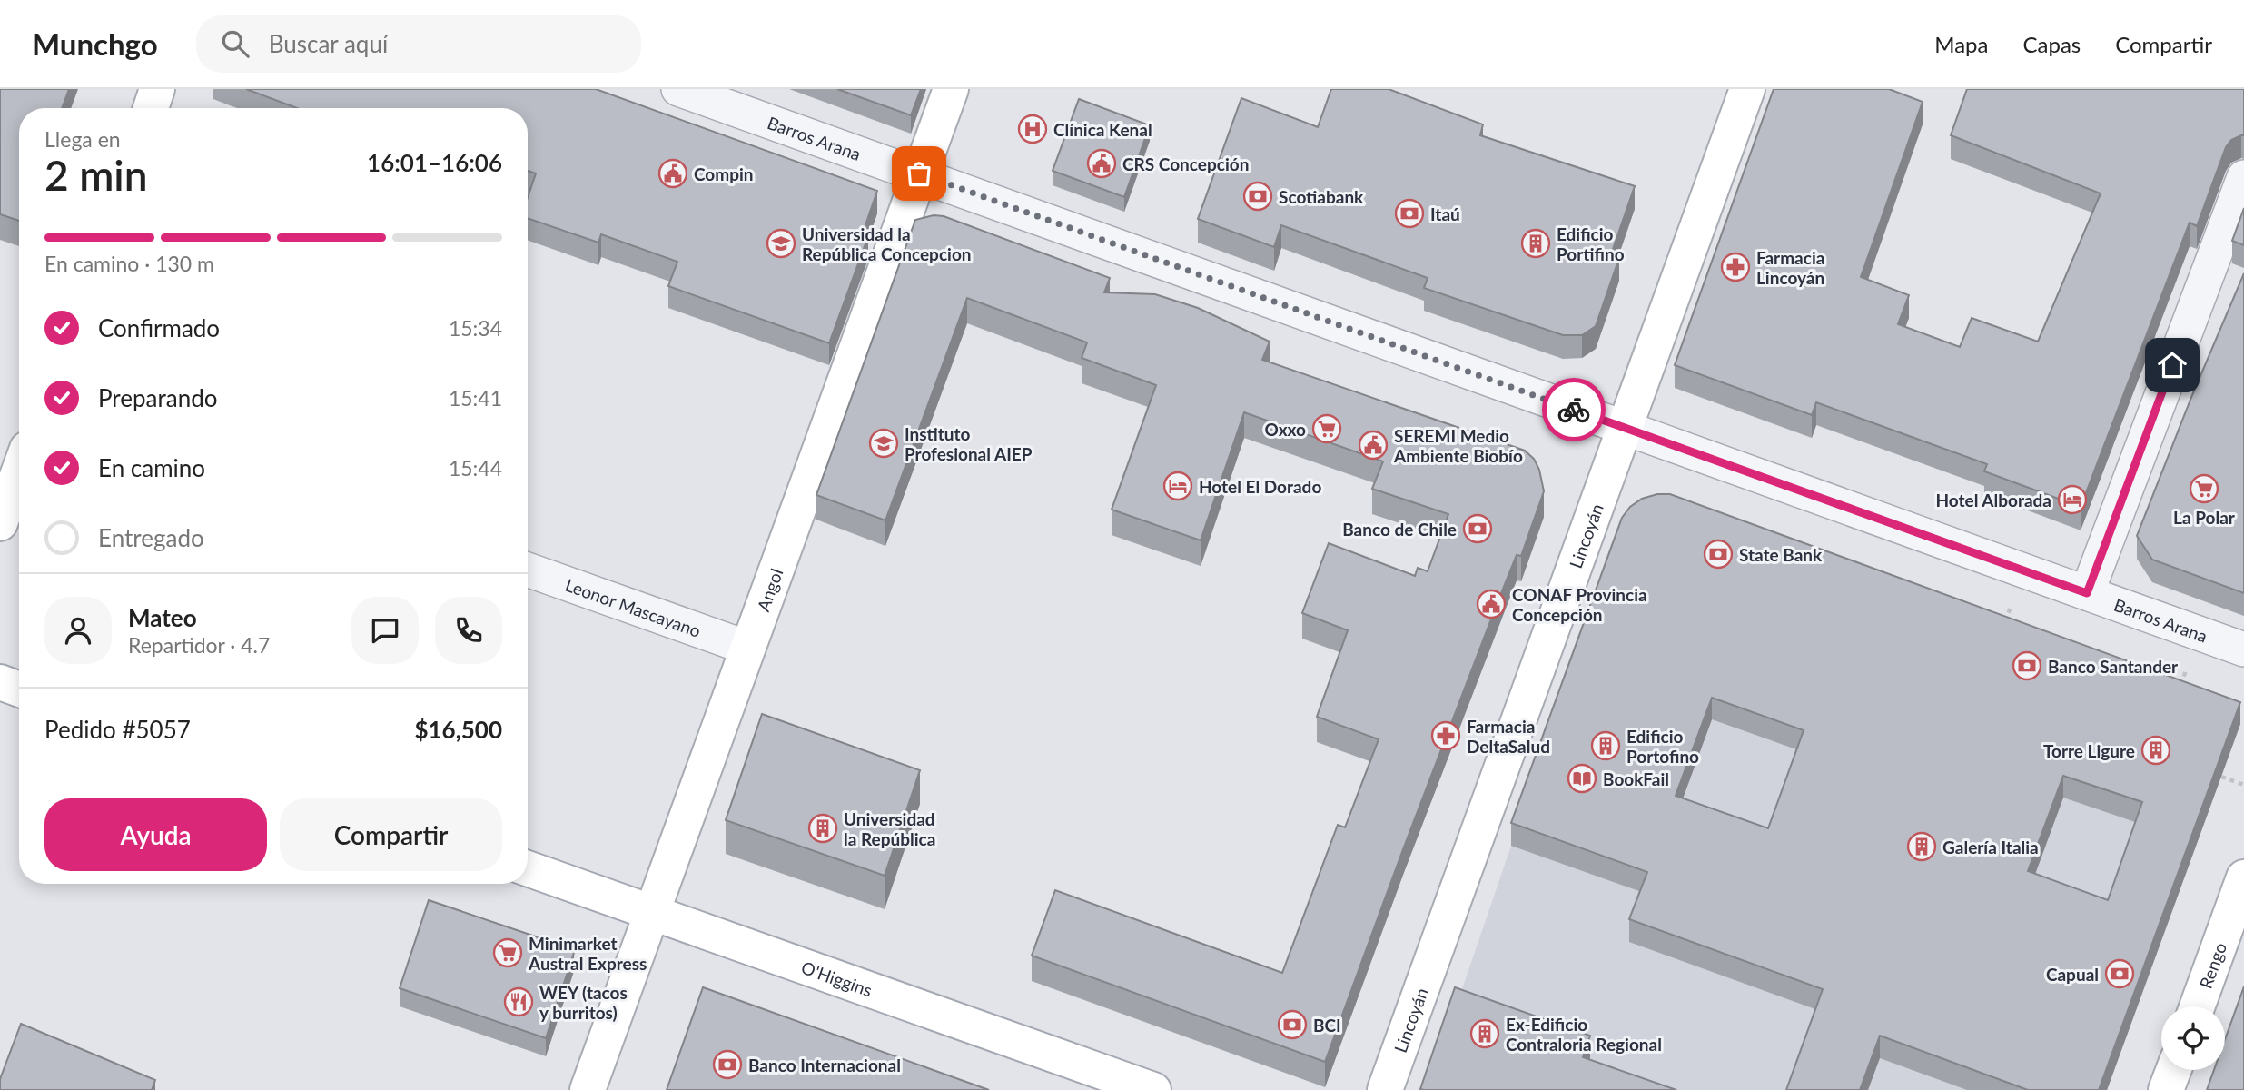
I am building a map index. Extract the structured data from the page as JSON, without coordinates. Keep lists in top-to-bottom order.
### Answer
{
  "streets": {
    "street": [
      "Barros Arana",
      "Lincoyán",
      "Angol",
      "Leonor Mascayano",
      "Rengo",
      "O'Higgins"
    ]
  },
  "crossings": [
    ["Barros Arana", "Lincoyán"],
    ["Barros Arana", "Angol"],
    ["Angol", "Leonor Mascayano"],
    ["Angol", "O'Higgins"]
  ],
  "places": {
    "hospital": ["Clínica Kenal"],
    "public building": [
      "CRS Concepción",
      "Compin",
      "SEREMI Medio Ambiente Biobío",
      "CONAF Provincia Concepción"
    ],
    "bank": [
      "Scotiabank",
      "Itaú",
      "Banco de Chile",
      "State Bank",
      "Banco Santander",
      "Capual",
      "BCI",
      "Banco Internacional"
    ],
    "school or university": ["Universidad la República Concepcion", "Instituto Profesional AIEP"],
    "building": [
      "Edificio Portifino",
      "Edificio Portofino",
      "Torre Ligure",
      "Universidad la República",
      "Galería Italia",
      "Ex-Edificio Contraloria Regional"
    ],
    "pharmacy": ["Farmacia Lincoyán", "Farmacia DeltaSalud"],
    "supermarket": ["Oxxo", "La Polar", "Minimarket Austral Express"],
    "hotel": ["Hotel El Dorado", "Hotel Alborada"],
    "library": ["BookFail"],
    "restaurant": ["WEY (tacos y burritos)"]
  },
  "page": {
    "header": "Munchgo",
    "search": "Buscar aquí",
    "nav": ["Mapa", "Capas", "Compartir"],
    "heading": ["2 min", "Llega en", "16:01–16:06"],
    "panel": [
      "Mateo",
      "Repartidor · 4.7",
      "Pedido #5057",
      "$16,500"
    ],
    "bar": "En camino · 130 m",
    "list": [
      ["Confirmado", "15:34"],
      ["Preparando", "15:41"],
      ["En camino", "15:44"],
      "Entregado"
    ],
    "buttons": ["Ayuda", "Compartir"]
  }
}
